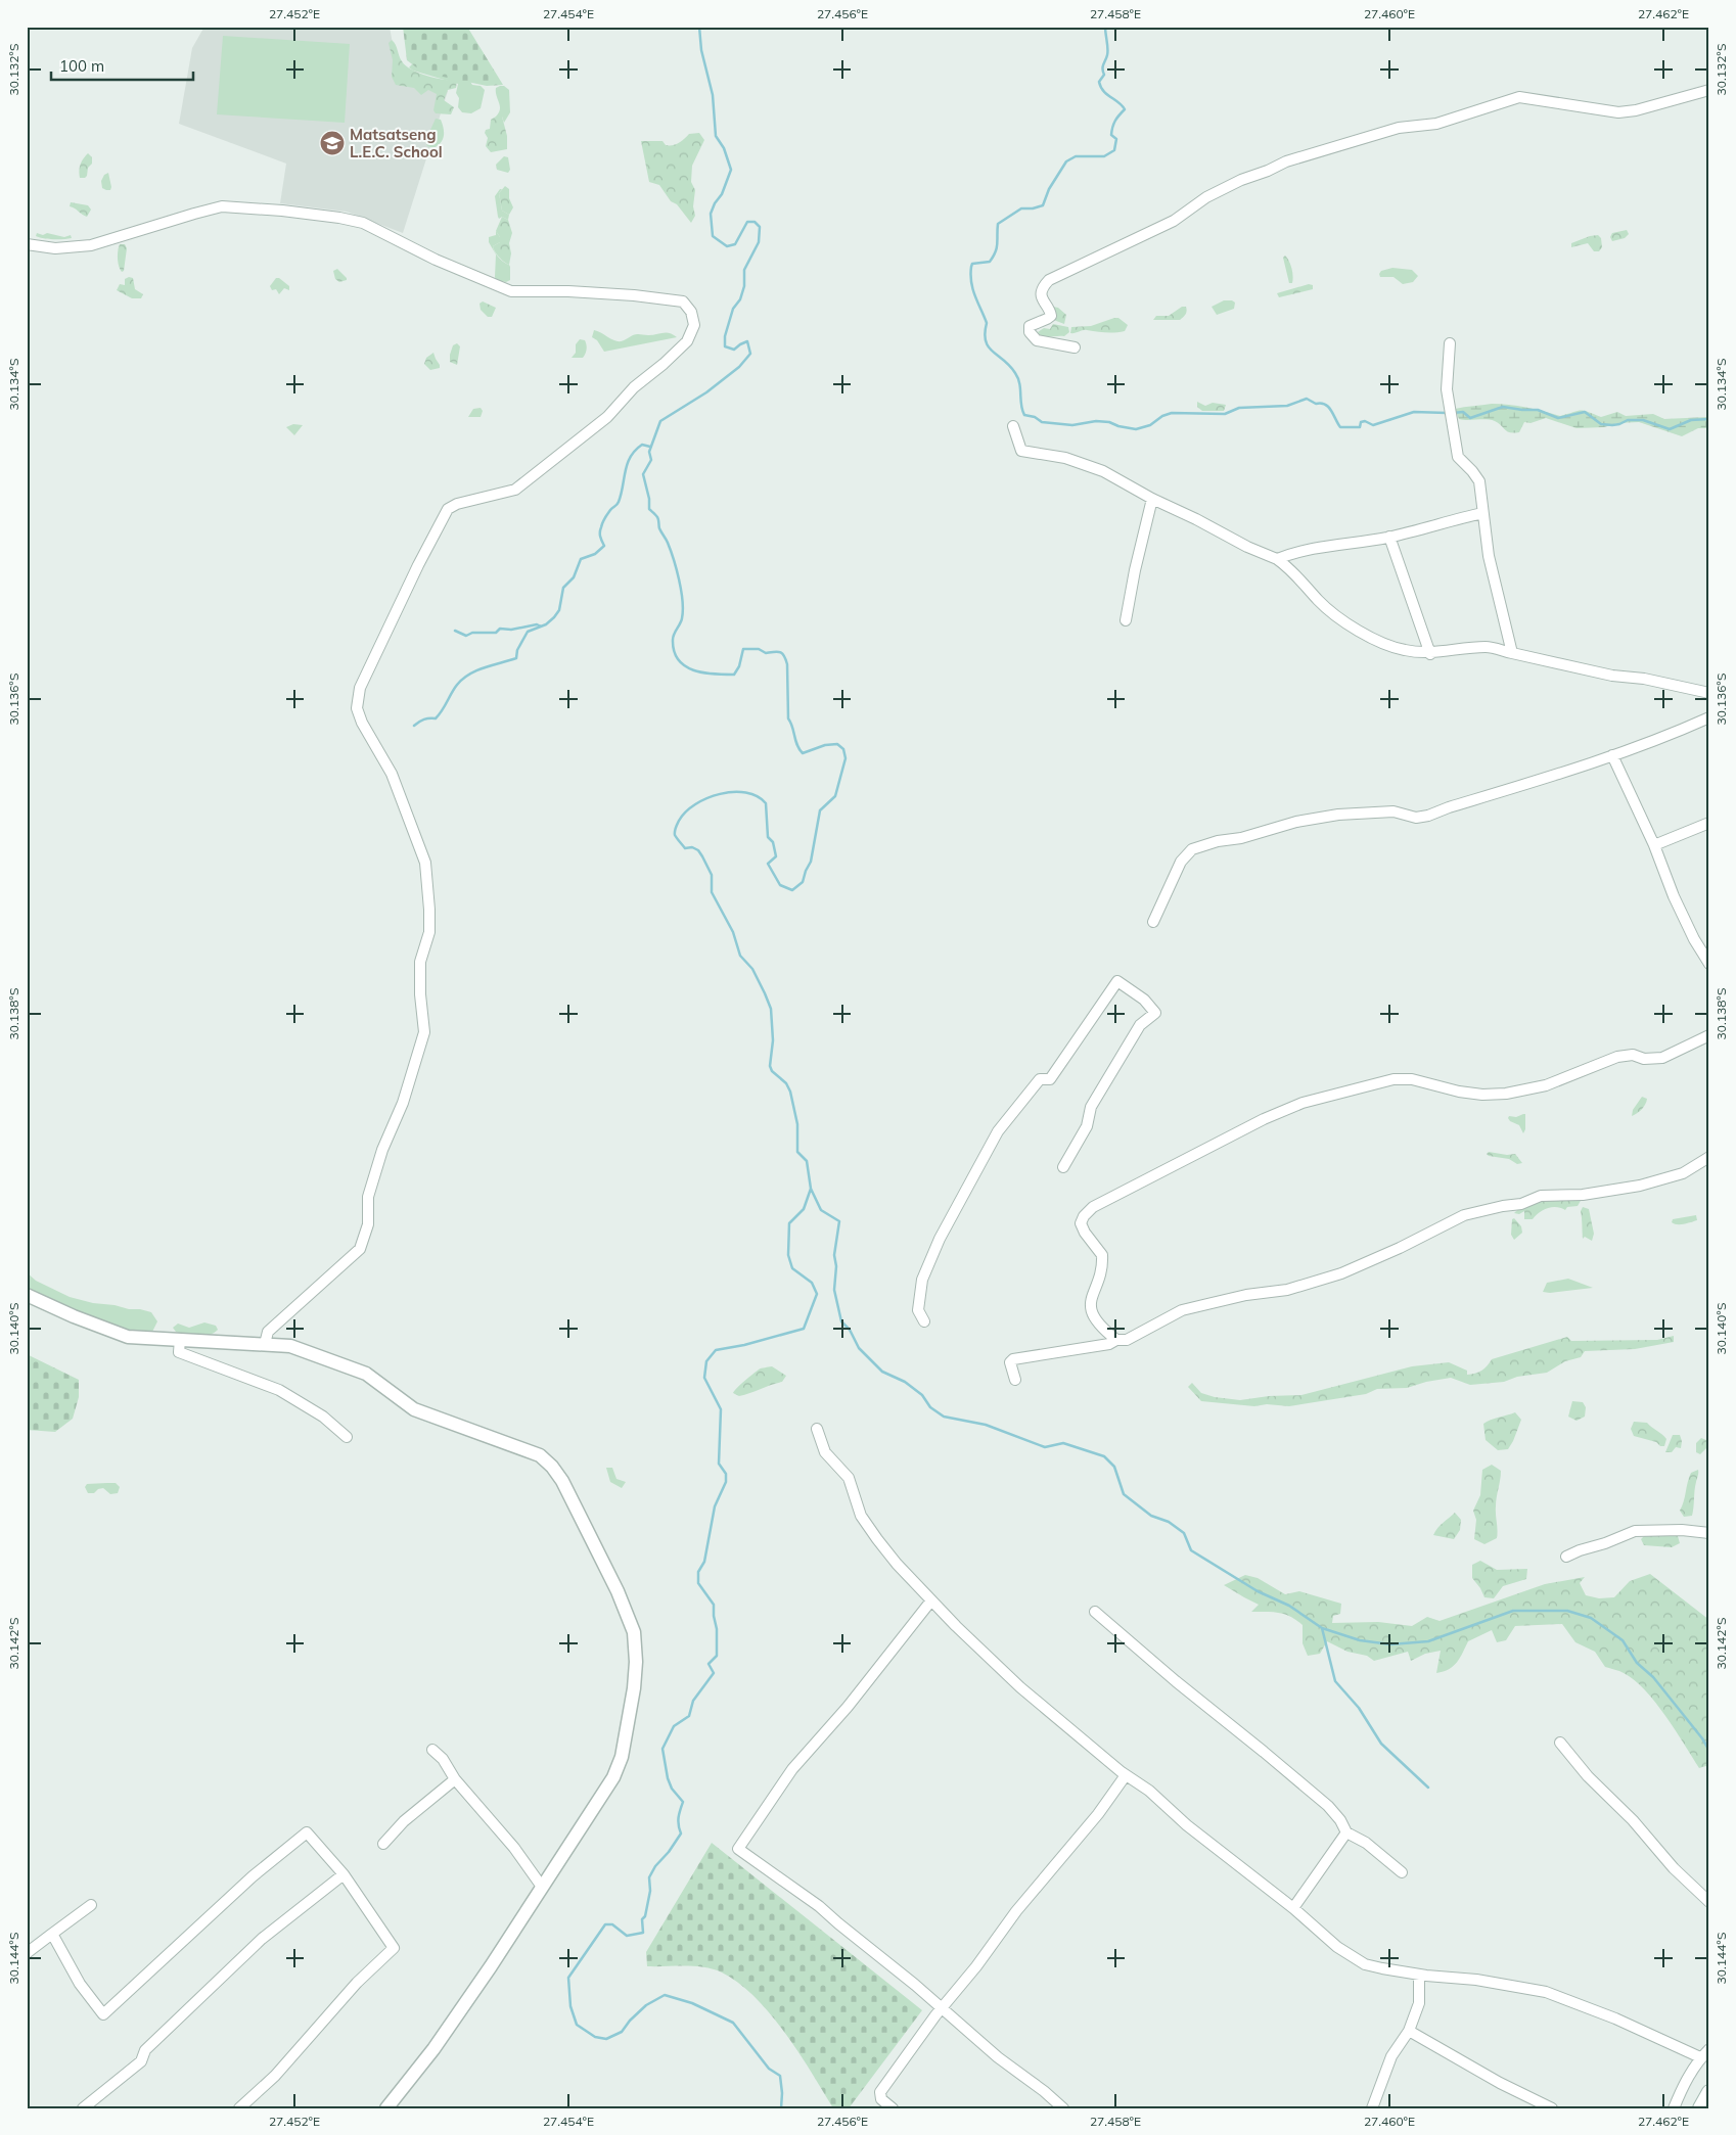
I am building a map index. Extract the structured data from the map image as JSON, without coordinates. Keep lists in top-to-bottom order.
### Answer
{
  "places": {
    "school or university": ["Matsatseng L.E.C. School"]
  },
  "scale_bar": "100 m",
  "coordinates": [
    "27.452°E",
    "27.454°E",
    "27.456°E",
    "27.458°E",
    "27.460°E",
    "27.462°E",
    "30.132°S",
    "30.134°S",
    "30.136°S",
    "30.138°S",
    "30.140°S",
    "30.142°S",
    "30.144°S"
  ]
}
